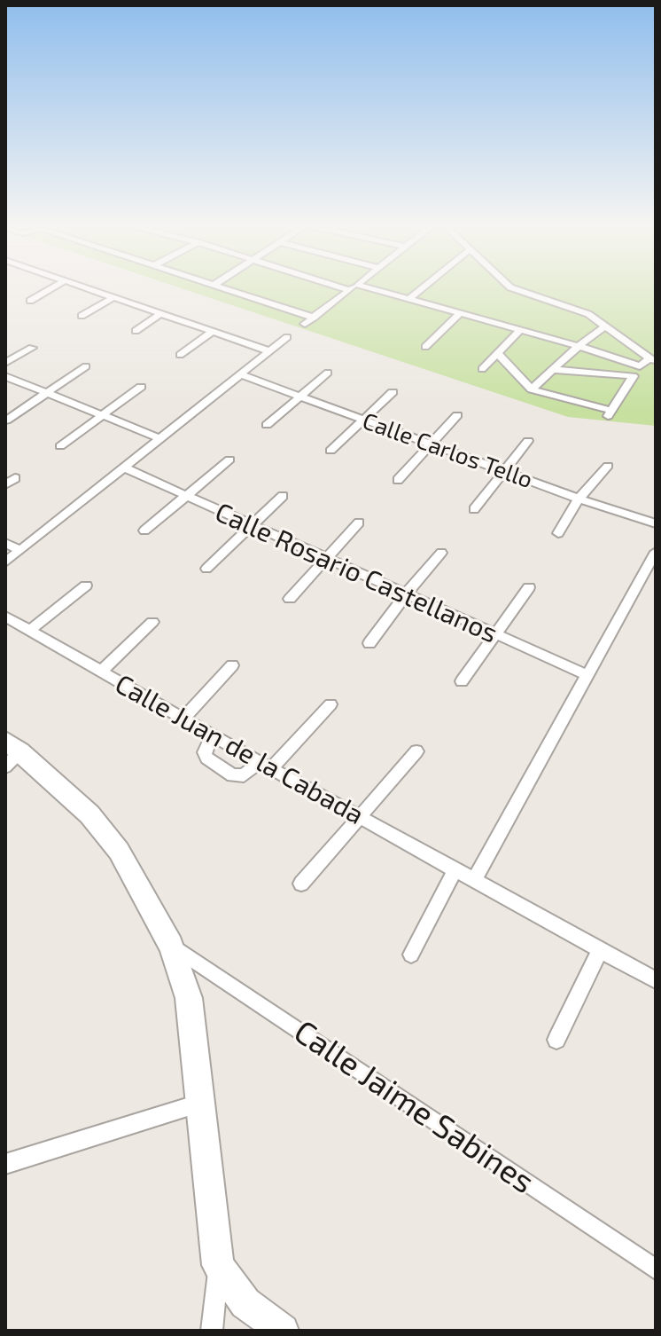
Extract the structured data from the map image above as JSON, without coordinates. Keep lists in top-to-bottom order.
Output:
{
  "streets": {
    "street": [
      "Calle Carlos Tello",
      "Calle Rosario Castellanos",
      "Calle Juan de la Cabada",
      "Calle Jaime Sabines"
    ]
  }
}
